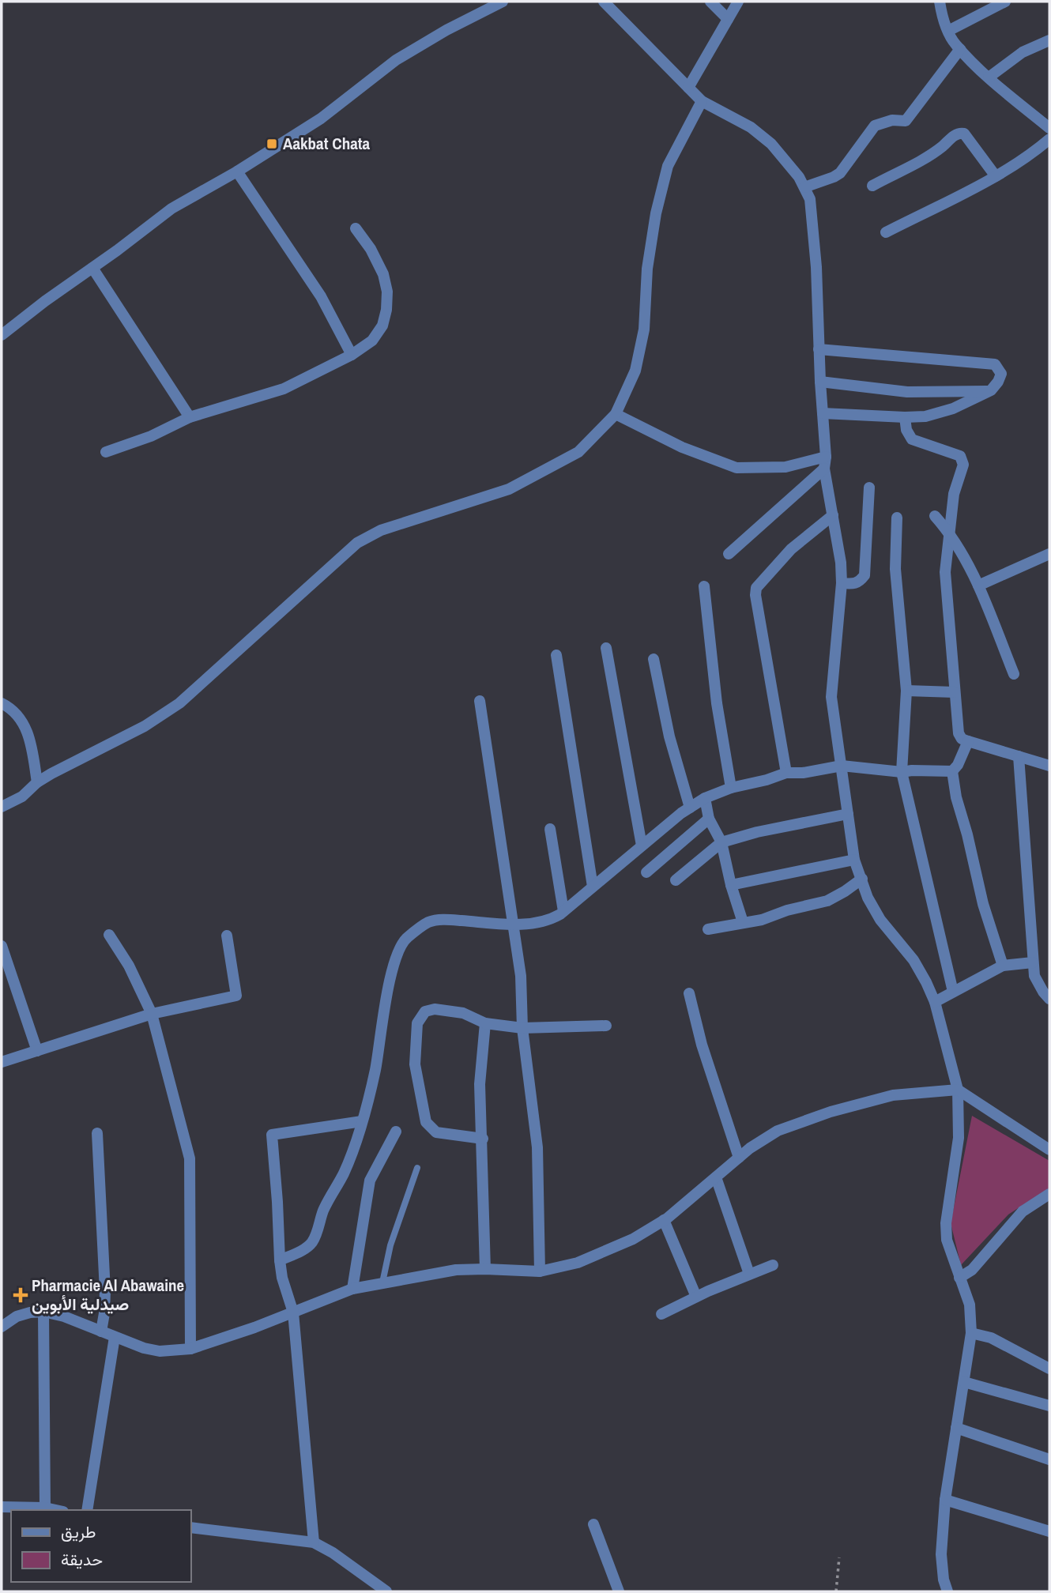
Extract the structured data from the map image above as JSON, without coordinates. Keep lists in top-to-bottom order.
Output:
{
  "places": {
    "transit": ["Aakbat Chata"],
    "health": ["Pharmacie Al Abawaine صيدلية الأبوين"]
  },
  "legend": ["طريق", "حديقة"]
}
